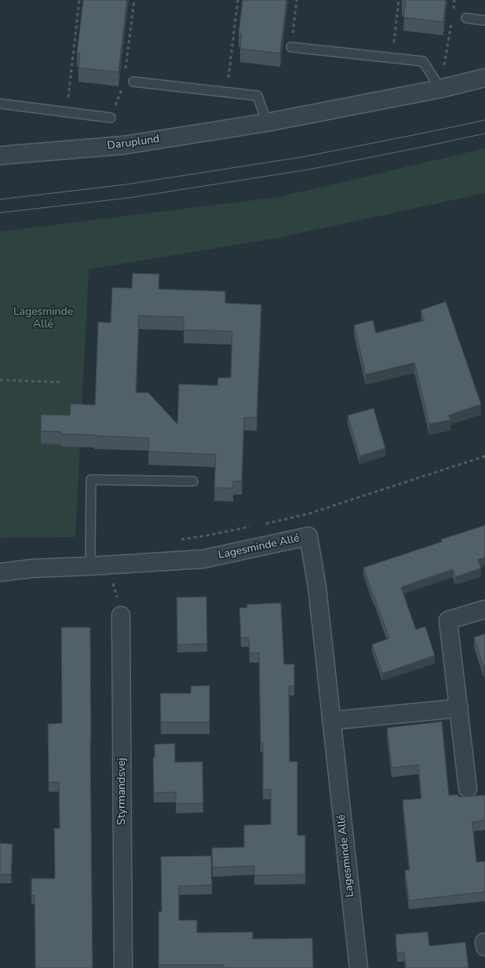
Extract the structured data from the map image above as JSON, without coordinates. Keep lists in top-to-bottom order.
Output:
{
  "streets": {
    "street": ["Daruplund", "Lagesminde Allé", "Styrmandsvej"]
  },
  "parks": ["Lagesminde Allé"]
}
